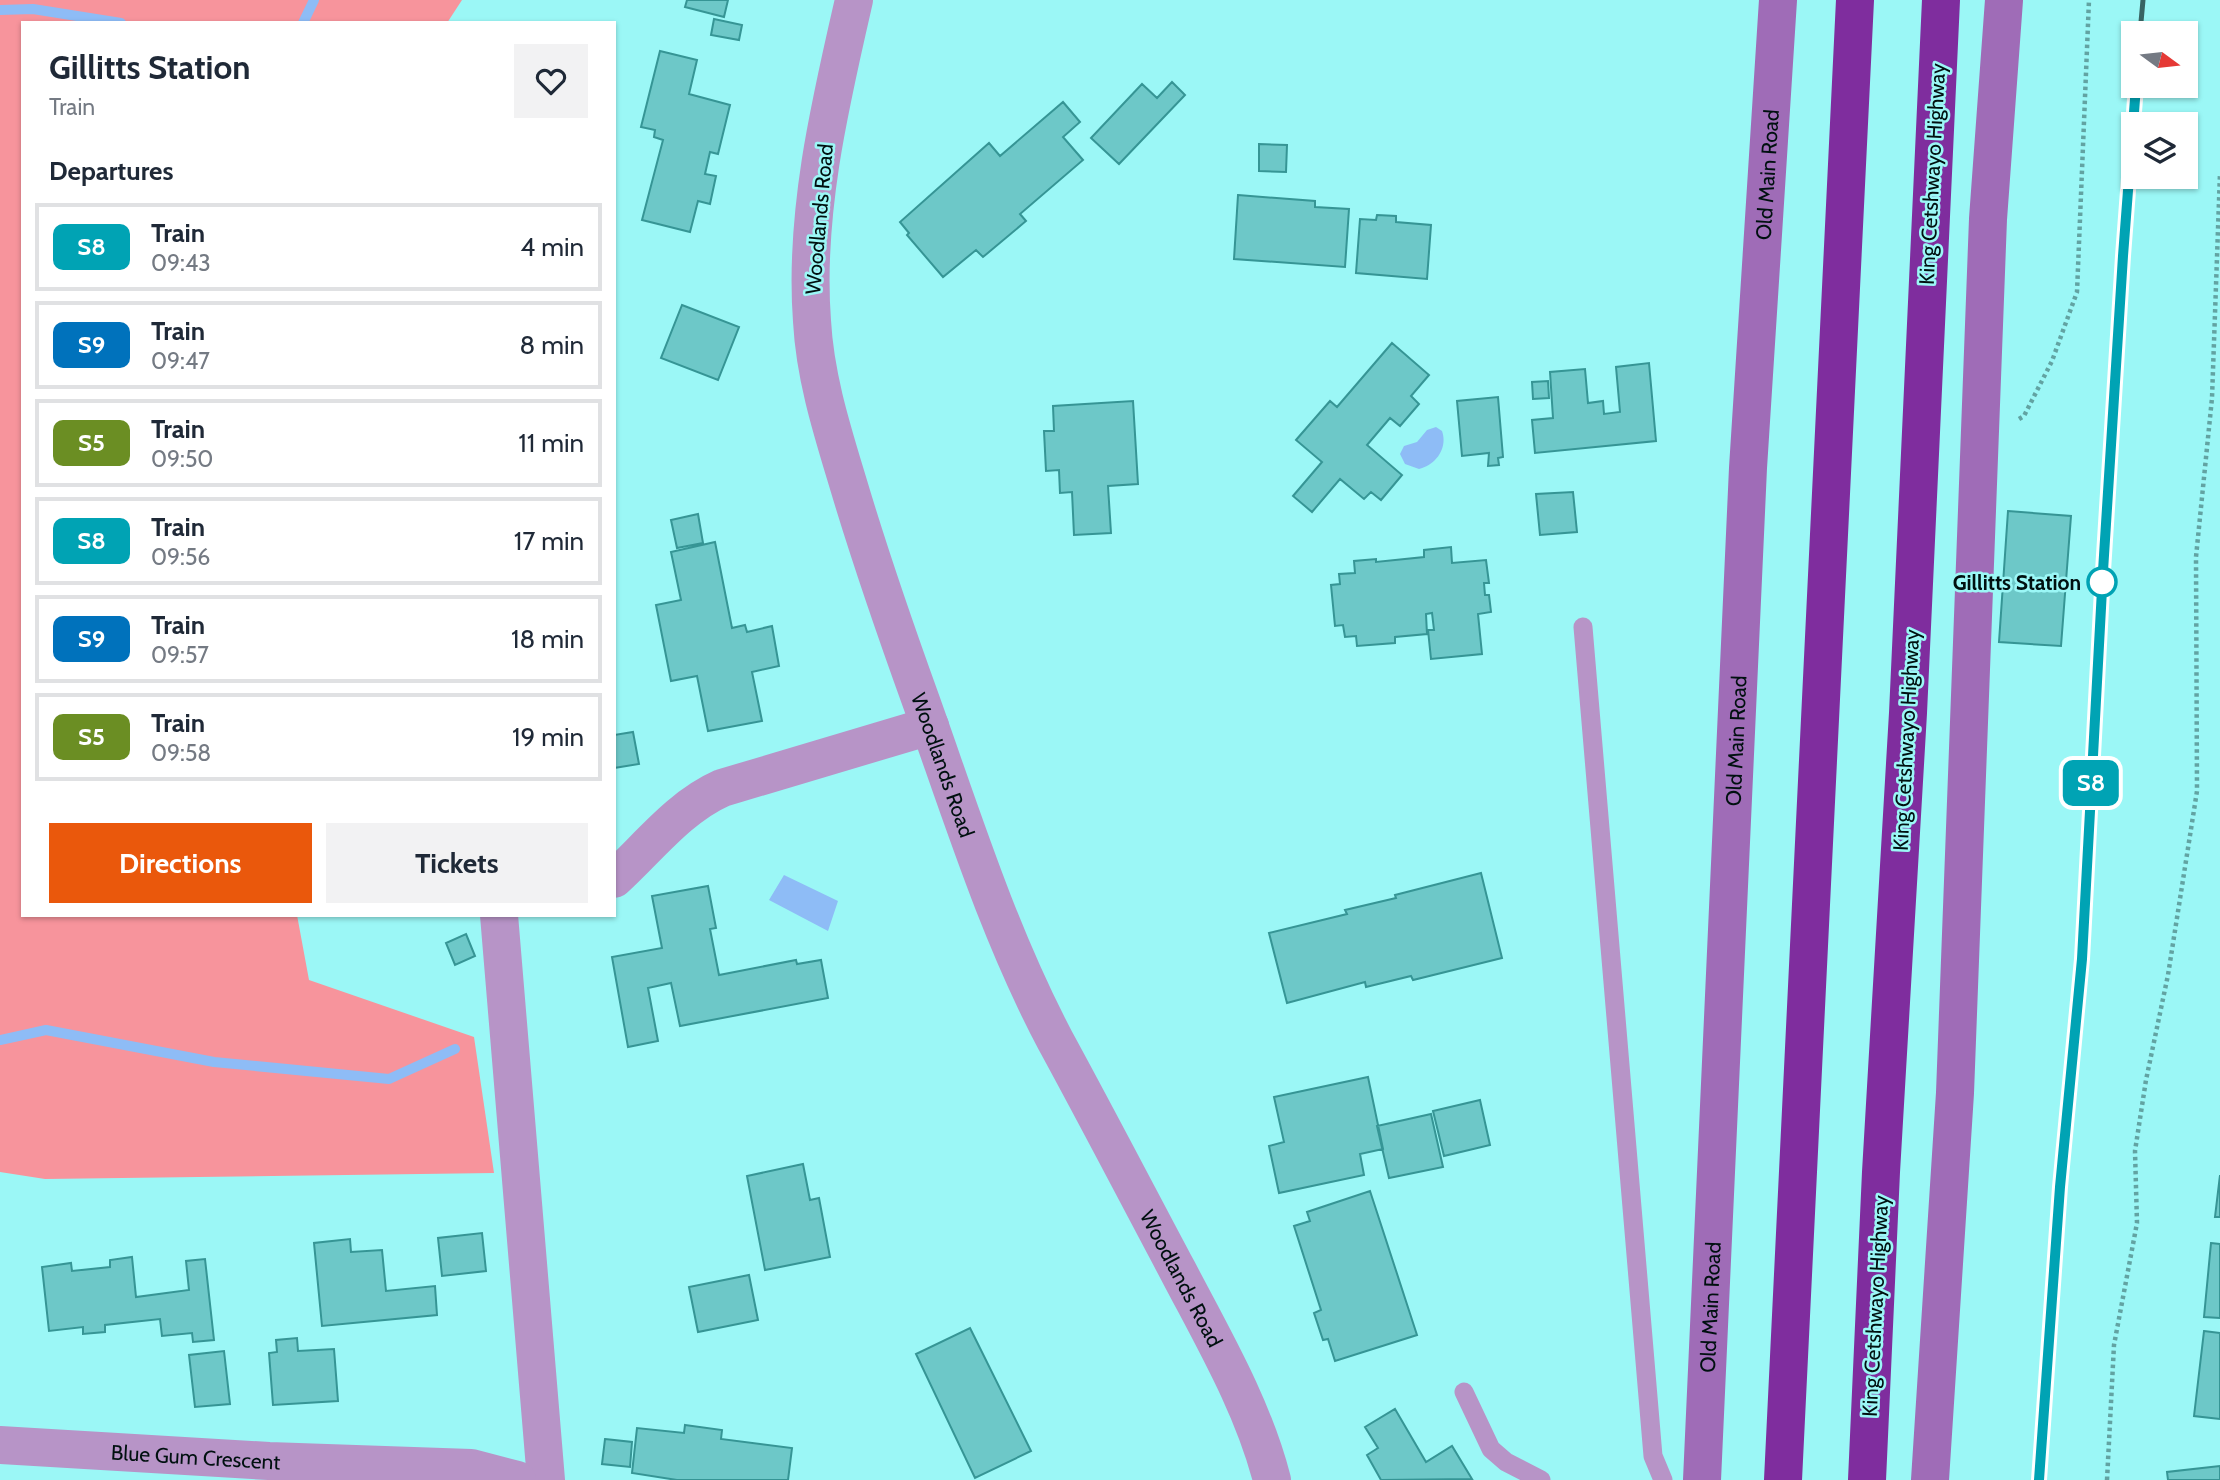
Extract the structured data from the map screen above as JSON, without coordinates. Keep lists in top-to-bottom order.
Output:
{
  "streets": {
    "highway": ["King Cetshwayo Highway"],
    "street": ["Old Main Road", "Woodlands Road", "Blue Gum Crescent"]
  },
  "places": ["Gillitts Station"],
  "north": "right",
  "page": {
    "on_map": "S8",
    "heading": [
      ["Gillitts Station", "Train"],
      "Departures"
    ],
    "list": [
      {
        "mark": "S8",
        "name": "Train",
        "note": "09:43",
        "value": "4 min"
      },
      {
        "mark": "S9",
        "name": "Train",
        "note": "09:47",
        "value": "8 min"
      },
      {
        "mark": "S5",
        "name": "Train",
        "note": "09:50",
        "value": "11 min"
      },
      {
        "mark": "S8",
        "name": "Train",
        "note": "09:56",
        "value": "17 min"
      },
      {
        "mark": "S9",
        "name": "Train",
        "note": "09:57",
        "value": "18 min"
      },
      {
        "mark": "S5",
        "name": "Train",
        "note": "09:58",
        "value": "19 min"
      }
    ],
    "buttons": ["Directions", "Tickets"]
  }
}
